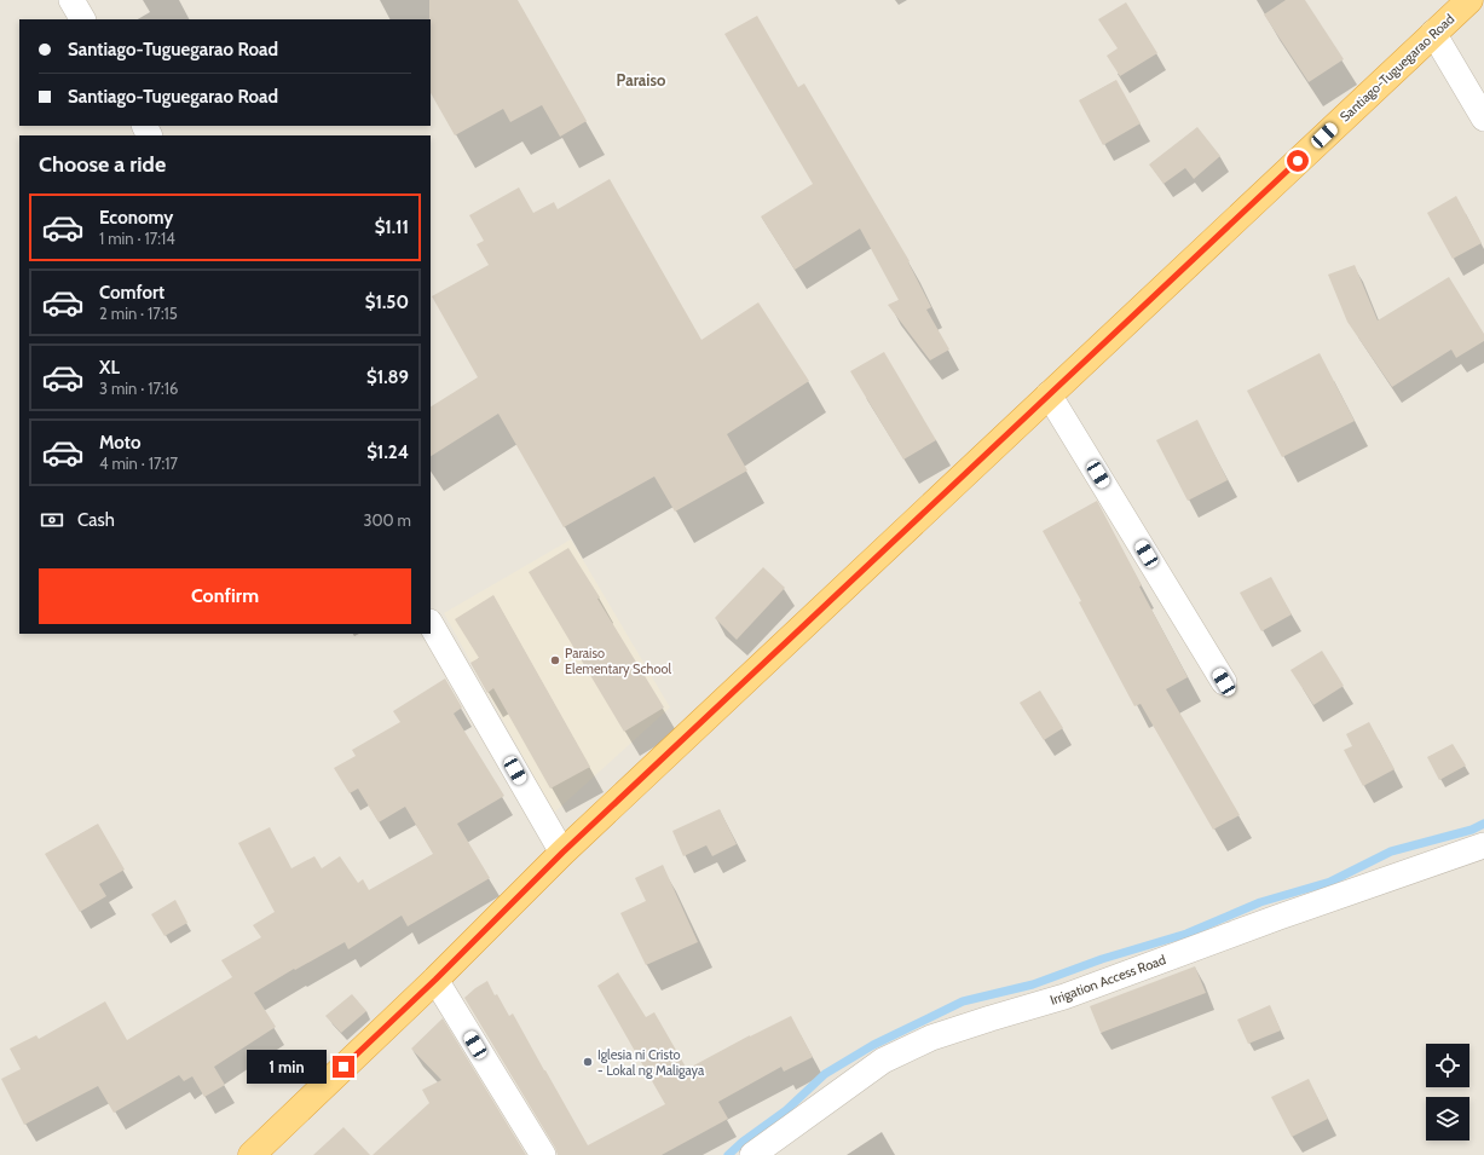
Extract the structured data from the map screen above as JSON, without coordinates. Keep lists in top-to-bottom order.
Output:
{
  "streets": {
    "highway": ["Santiago-Tuguegarao Road"],
    "street": ["Irrigation Access Road"]
  },
  "districts": ["Paraiso"],
  "places": ["Paraiso Elementary School", "Iglesia ni Cristo - Lokal ng Maligaya"],
  "page": {
    "banner": ["Santiago-Tuguegarao Road", "Santiago-Tuguegarao Road"],
    "heading": "Choose a ride",
    "list": [
      {
        "name": "Economy",
        "note": "1 min · 17:14",
        "value": "$1.11"
      },
      {
        "name": "Comfort",
        "note": "2 min · 17:15",
        "value": "$1.50"
      },
      {
        "name": "XL",
        "note": "3 min · 17:16",
        "value": "$1.89"
      },
      {
        "name": "Moto",
        "note": "4 min · 17:17",
        "value": "$1.24"
      }
    ],
    "pay": ["Cash", "300 m"],
    "buttons": "Confirm",
    "bubble": "1 min"
  }
}
